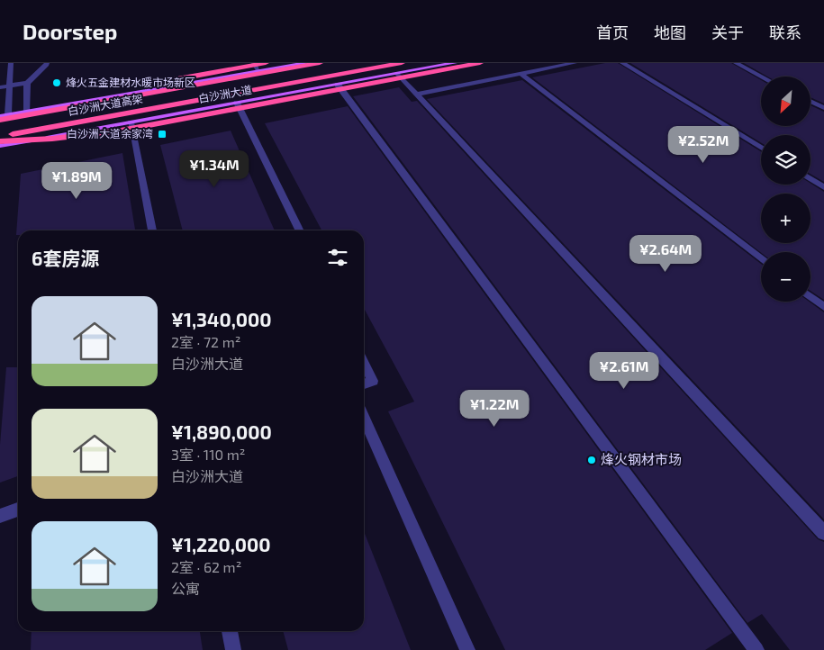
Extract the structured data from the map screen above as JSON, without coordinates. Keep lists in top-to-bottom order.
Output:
{
  "streets": {
    "highway": ["白沙洲大道高架"],
    "main road": ["白沙洲大道"]
  },
  "crossings": [
    ["白沙洲大道", "白沙洲大道高架"]
  ],
  "places": {
    "other": ["烽火五金建材水暖市场新区", "烽火钢材市场"],
    "transit": ["白沙洲大道余家湾"]
  },
  "north": "bottom left",
  "page": {
    "header": "Doorstep",
    "nav": [
      "首页",
      "地图",
      "关于",
      "联系"
    ],
    "map_buttons": ["+", "−"],
    "price": [
      "¥2.52M",
      "¥1.34M",
      "¥1.89M",
      "¥2.64M",
      "¥2.61M",
      "¥1.22M"
    ],
    "heading": "6套房源",
    "list": [
      {
        "name": "¥1,340,000",
        "note": "2室 · 72 m² · 白沙洲大道"
      },
      {
        "name": "¥1,890,000",
        "note": "3室 · 110 m² · 白沙洲大道"
      },
      {
        "name": "¥1,220,000",
        "note": "2室 · 62 m² · 公寓"
      }
    ]
  }
}
